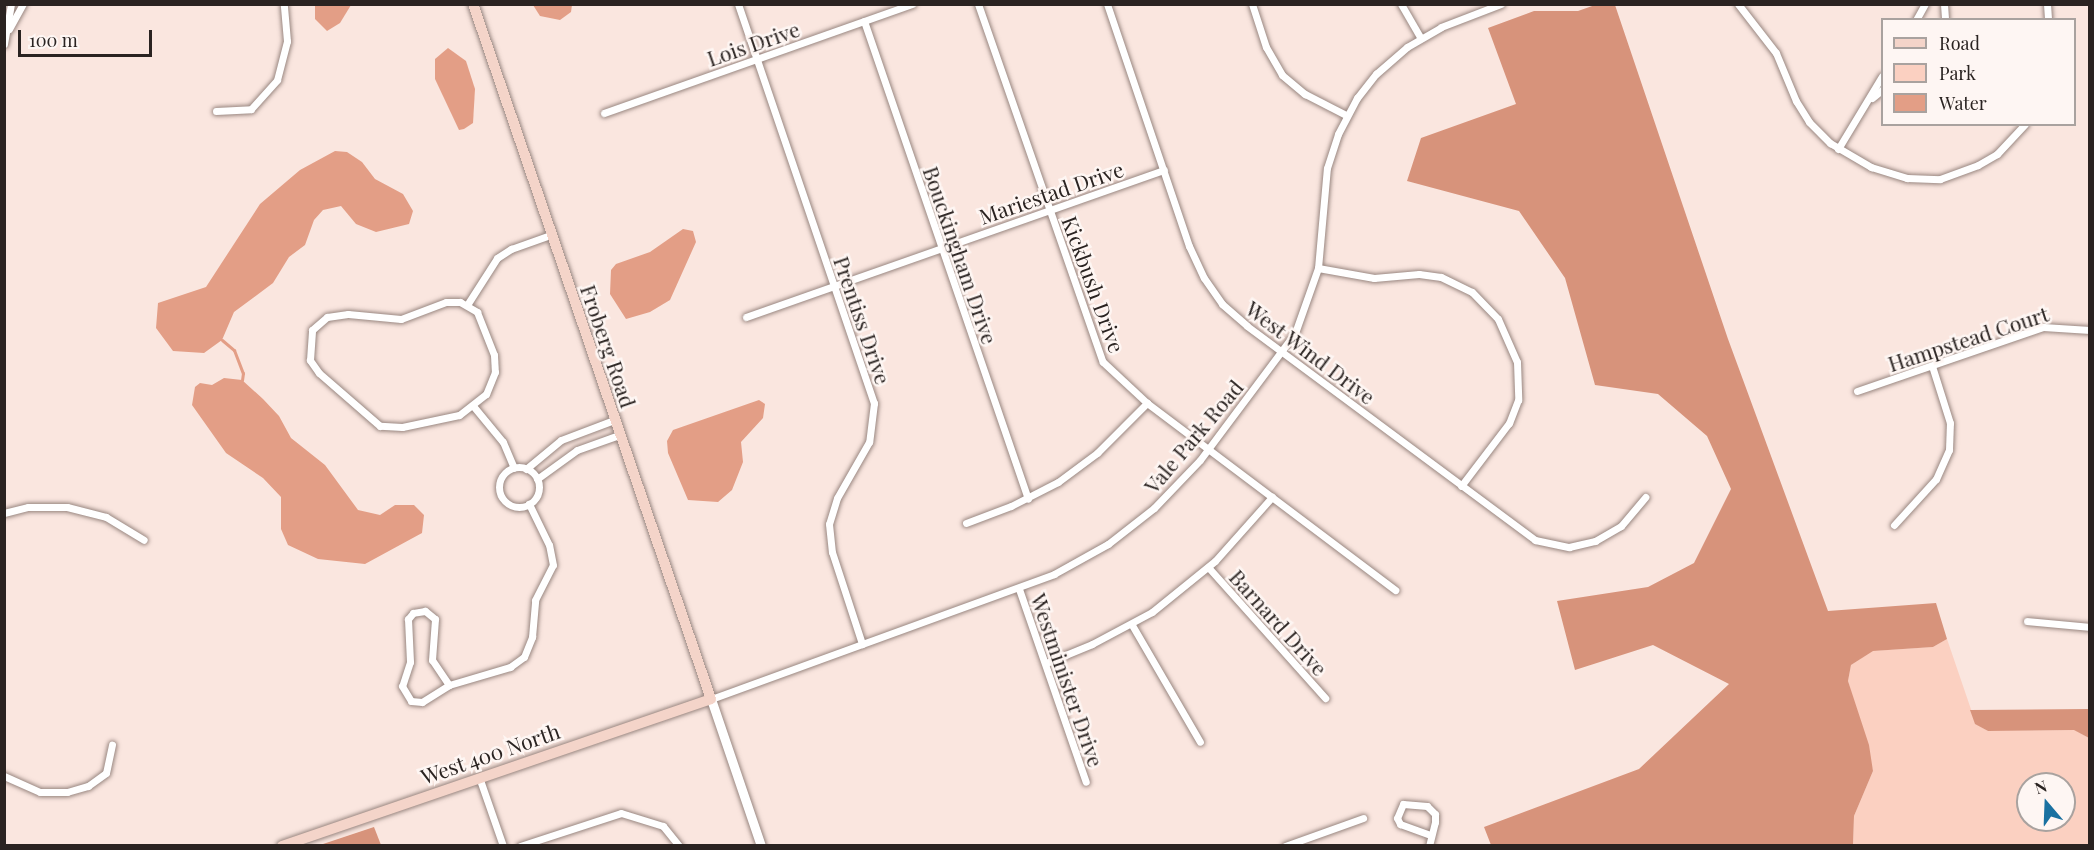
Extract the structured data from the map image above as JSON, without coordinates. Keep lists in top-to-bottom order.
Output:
{
  "streets": {
    "main road": ["Froberg Road", "West 400 North"],
    "street": [
      "Lois Drive",
      "Mariestad Drive",
      "Bouckingham Drive",
      "Kickbush Drive",
      "Prentiss Drive",
      "Hampstead Court",
      "West Wind Drive",
      "Vale Park Road",
      "Barnard Drive",
      "Westminister Drive"
    ]
  },
  "crossings": [
    ["Lois Drive", "Bouckingham Drive"],
    ["Lois Drive", "Prentiss Drive"],
    ["Mariestad Drive", "Bouckingham Drive"],
    ["Mariestad Drive", "Kickbush Drive"],
    ["Mariestad Drive", "Prentiss Drive"],
    ["Mariestad Drive", "West Wind Drive"],
    ["Kickbush Drive", "Vale Park Road"],
    ["Prentiss Drive", "Vale Park Road"],
    ["Froberg Road", "Vale Park Road"],
    ["Froberg Road", "West 400 North"],
    ["West Wind Drive", "Vale Park Road"],
    ["Vale Park Road", "Westminister Drive"],
    ["Vale Park Road", "West 400 North"]
  ],
  "legend": ["Road", "Park", "Water"],
  "scale_bar": "100 m",
  "north": "top"
}
